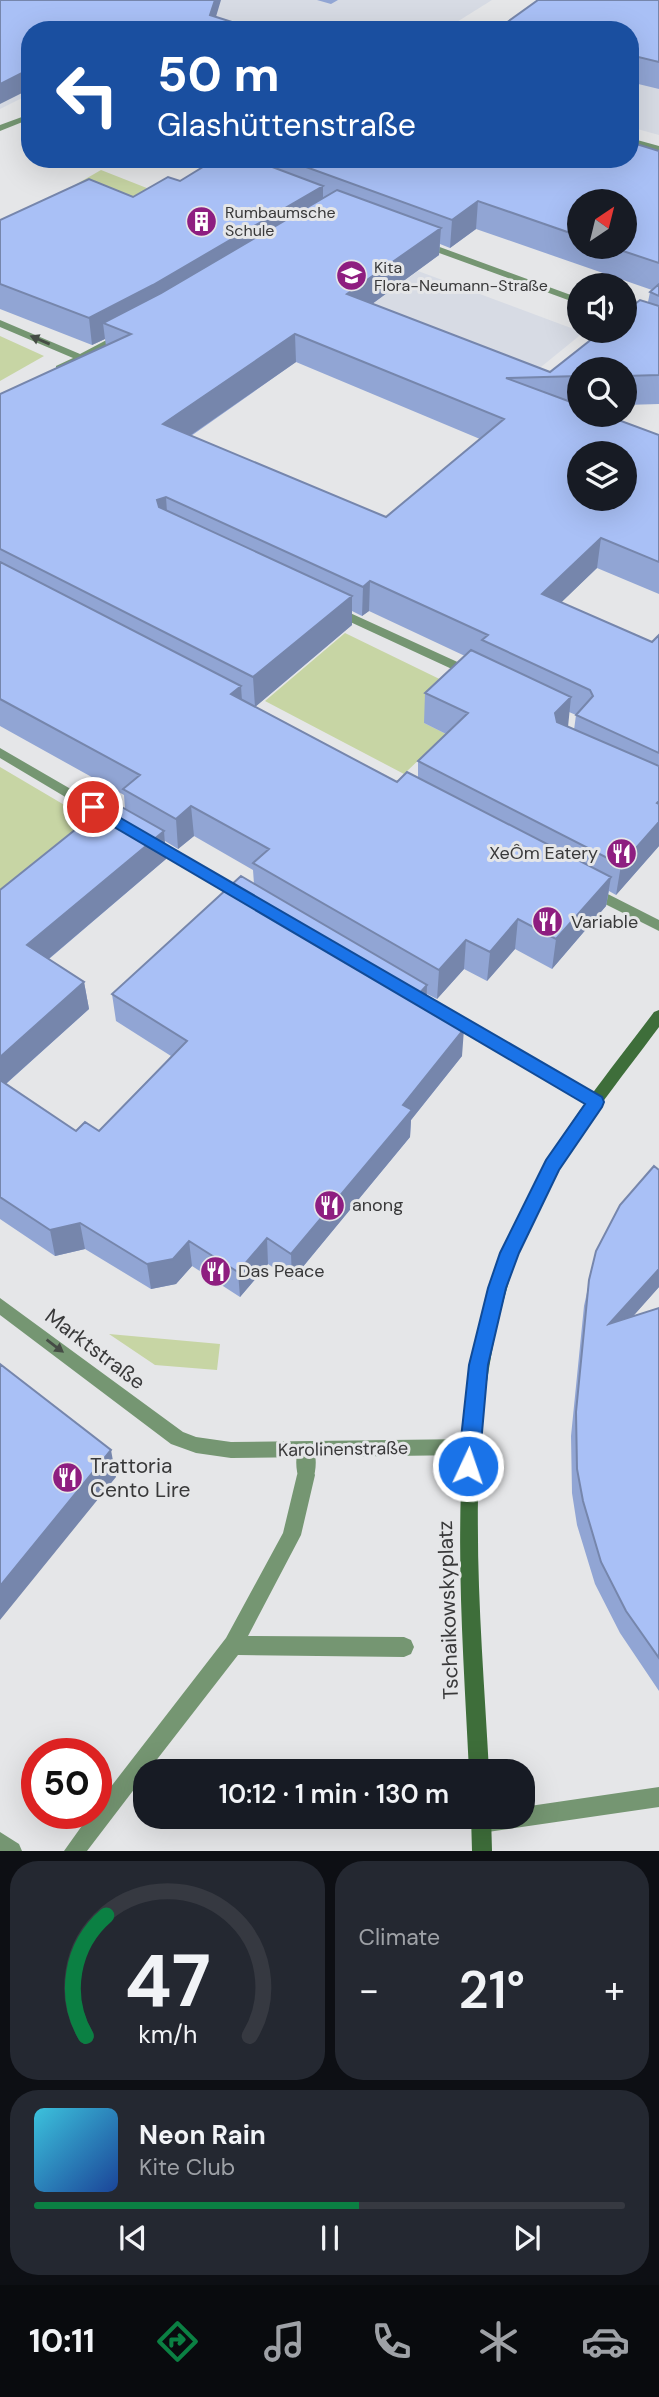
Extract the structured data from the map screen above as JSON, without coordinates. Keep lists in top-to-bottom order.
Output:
{
  "streets": {
    "main road": ["Tschaikowskyplatz"],
    "street": ["Marktstraße", "Karolinenstraße"]
  },
  "crossings": [
    ["Marktstraße", "Karolinenstraße"],
    ["Karolinenstraße", "Tschaikowskyplatz"]
  ],
  "one_way": ["Marktstraße"],
  "places": {
    "building": ["Rumbaumsche Schule"],
    "school or university": ["Kita Flora-Neumann-Straße"],
    "restaurant": [
      "XeÔm Eatery",
      "Variable",
      "anong",
      "Das Peace",
      "Trattoria Cento Lire"
    ]
  },
  "north": "top right",
  "page": {
    "turn": ["50 m", "Glashüttenstraße"],
    "limit": "50",
    "trip": "10:12 · 1 min · 130 m",
    "tile": "Climate",
    "heat": ["−", "21°", "+"],
    "song": ["Neon Rain", "Kite Club"],
    "tabs": "10:11",
    "gauge": ["47", "km/h"]
  }
}
